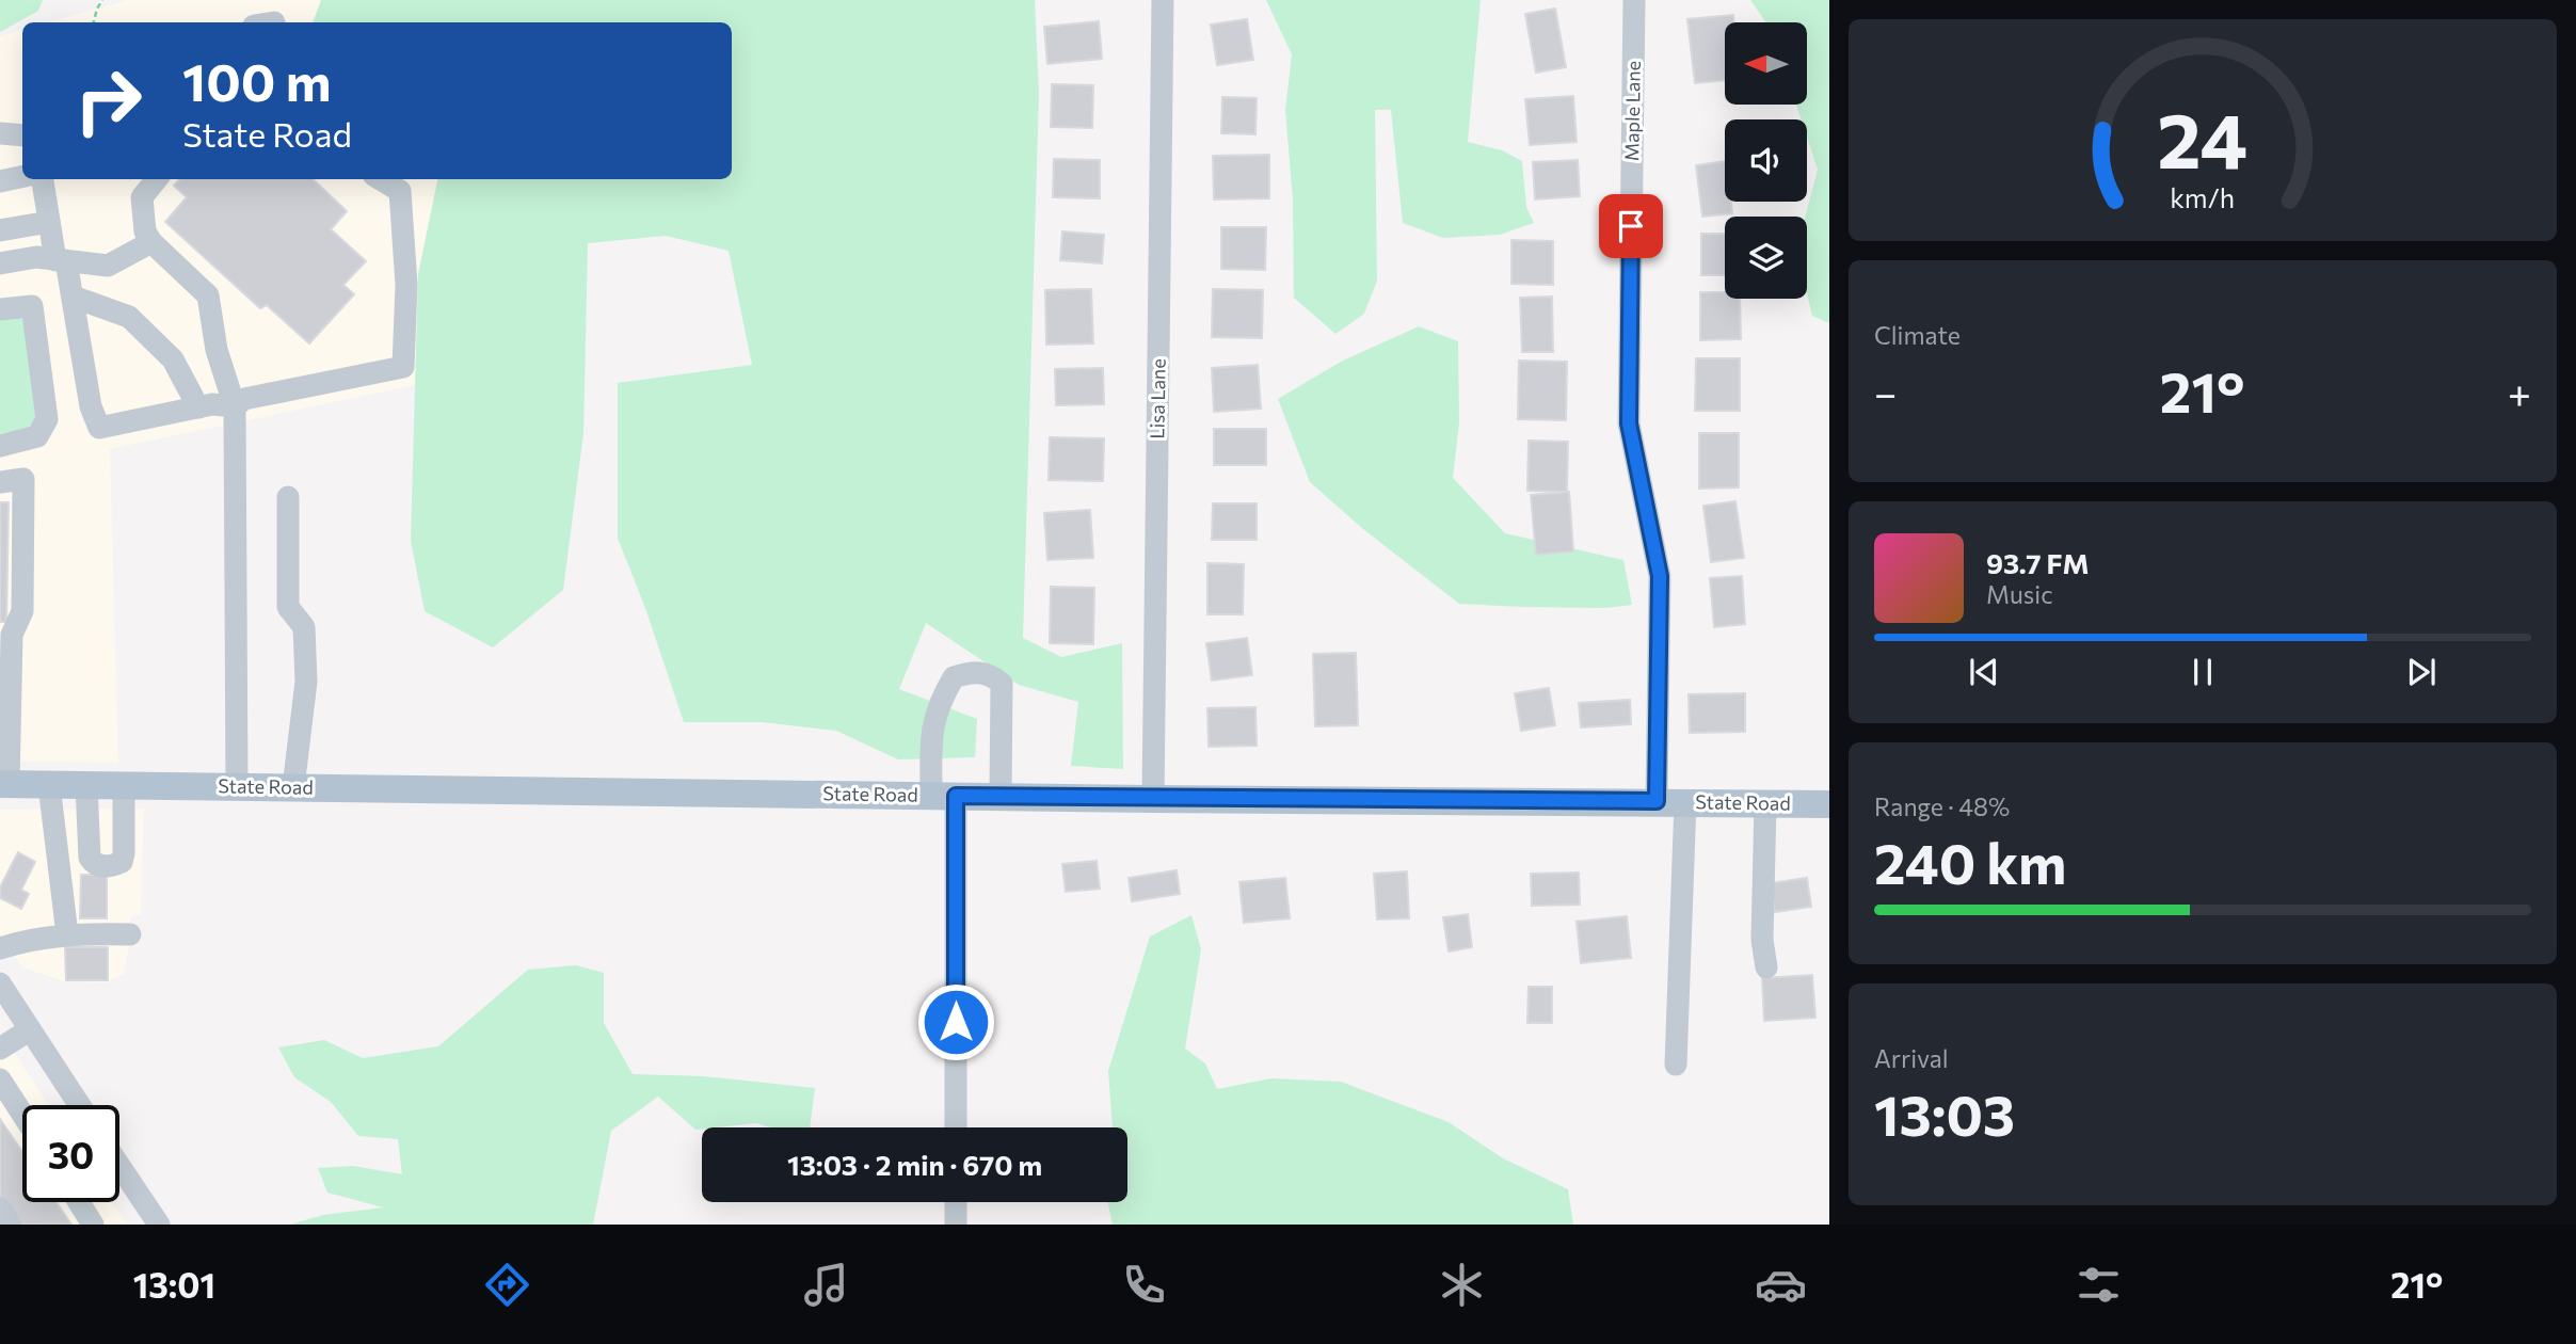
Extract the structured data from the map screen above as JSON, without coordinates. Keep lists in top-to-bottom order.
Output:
{
  "streets": {
    "main road": ["State Road"],
    "street": ["Maple Lane", "Lisa Lane"]
  },
  "crossings": [
    ["Maple Lane", "State Road"],
    ["Lisa Lane", "State Road"]
  ],
  "north": "left",
  "page": {
    "turn": ["100 m", "State Road"],
    "tile": [
      "Climate",
      ["Range · 48%", "240 km"],
      ["Arrival", "13:03"]
    ],
    "heat": ["−", "21°", "+"],
    "song": ["93.7 FM", "Music"],
    "limit": "30",
    "trip": "13:03 · 2 min · 670 m",
    "tabs": ["13:01", "21°"],
    "gauge": ["24", "km/h"]
  }
}
